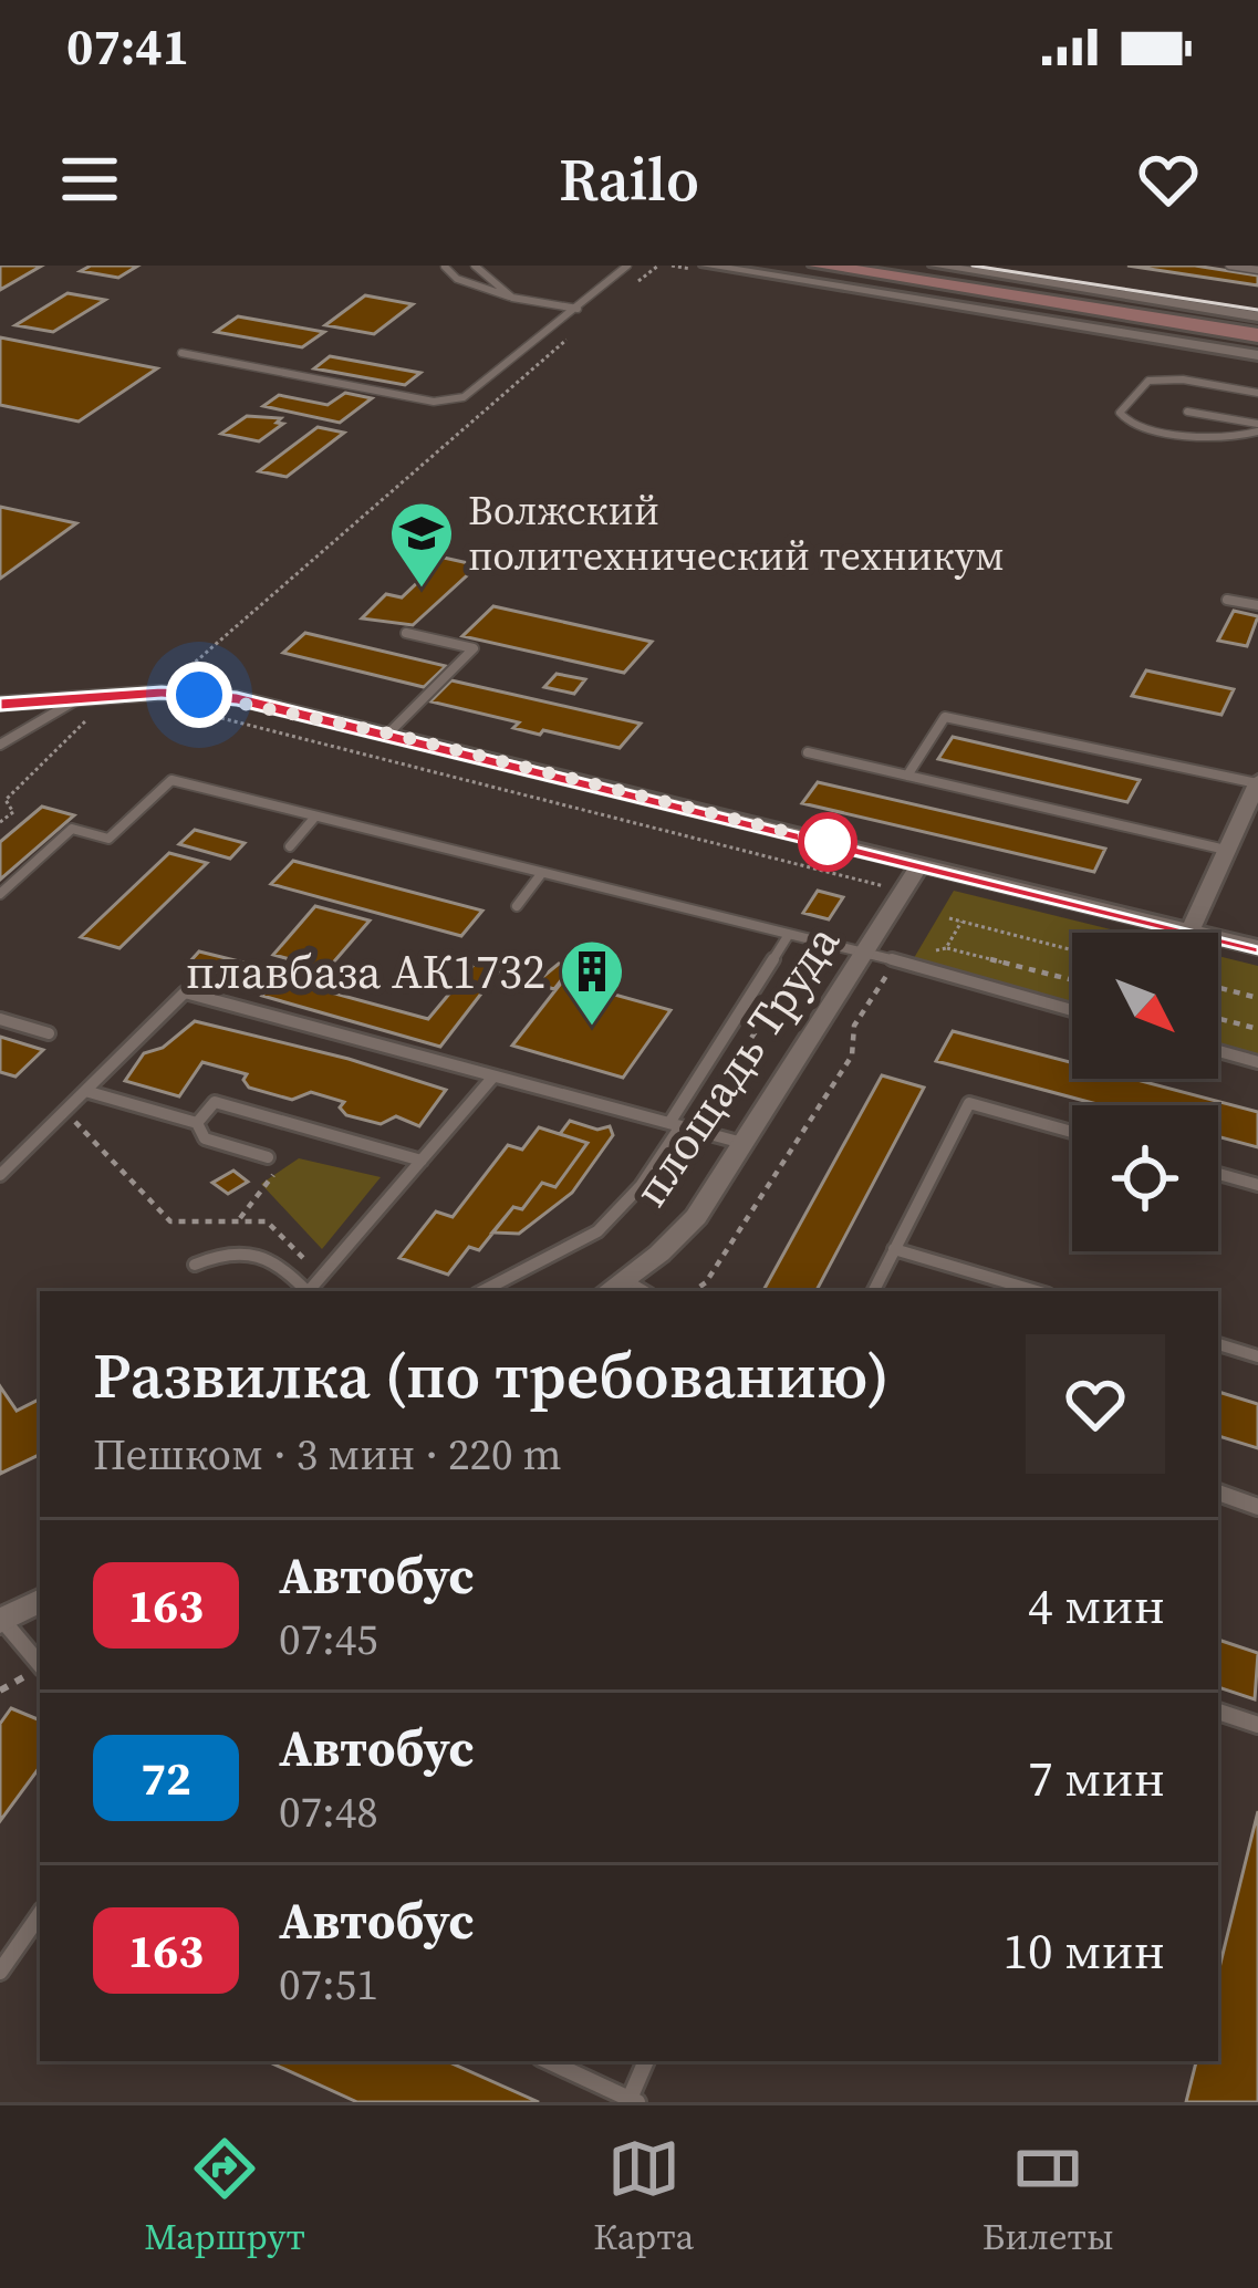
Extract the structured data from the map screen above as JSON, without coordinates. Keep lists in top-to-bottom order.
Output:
{
  "streets": {
    "street": ["площадь Труда"]
  },
  "places": {
    "school or university": ["Волжский политехнический техникум"],
    "building": ["плавбаза АК1732"]
  },
  "lines": ["bus line 163"],
  "north": "bottom right",
  "page": {
    "status": "07:41",
    "header": "Railo",
    "heading": ["Развилка (по требованию)", "Пешком · 3 мин · 220 m"],
    "list": [
      {
        "mark": "163",
        "name": "Автобус",
        "note": "07:45",
        "value": "4 мин"
      },
      {
        "mark": "72",
        "name": "Автобус",
        "note": "07:48",
        "value": "7 мин"
      },
      {
        "mark": "163",
        "name": "Автобус",
        "note": "07:51",
        "value": "10 мин"
      }
    ],
    "tabs": ["Маршрут", "Карта", "Билеты"]
  }
}
